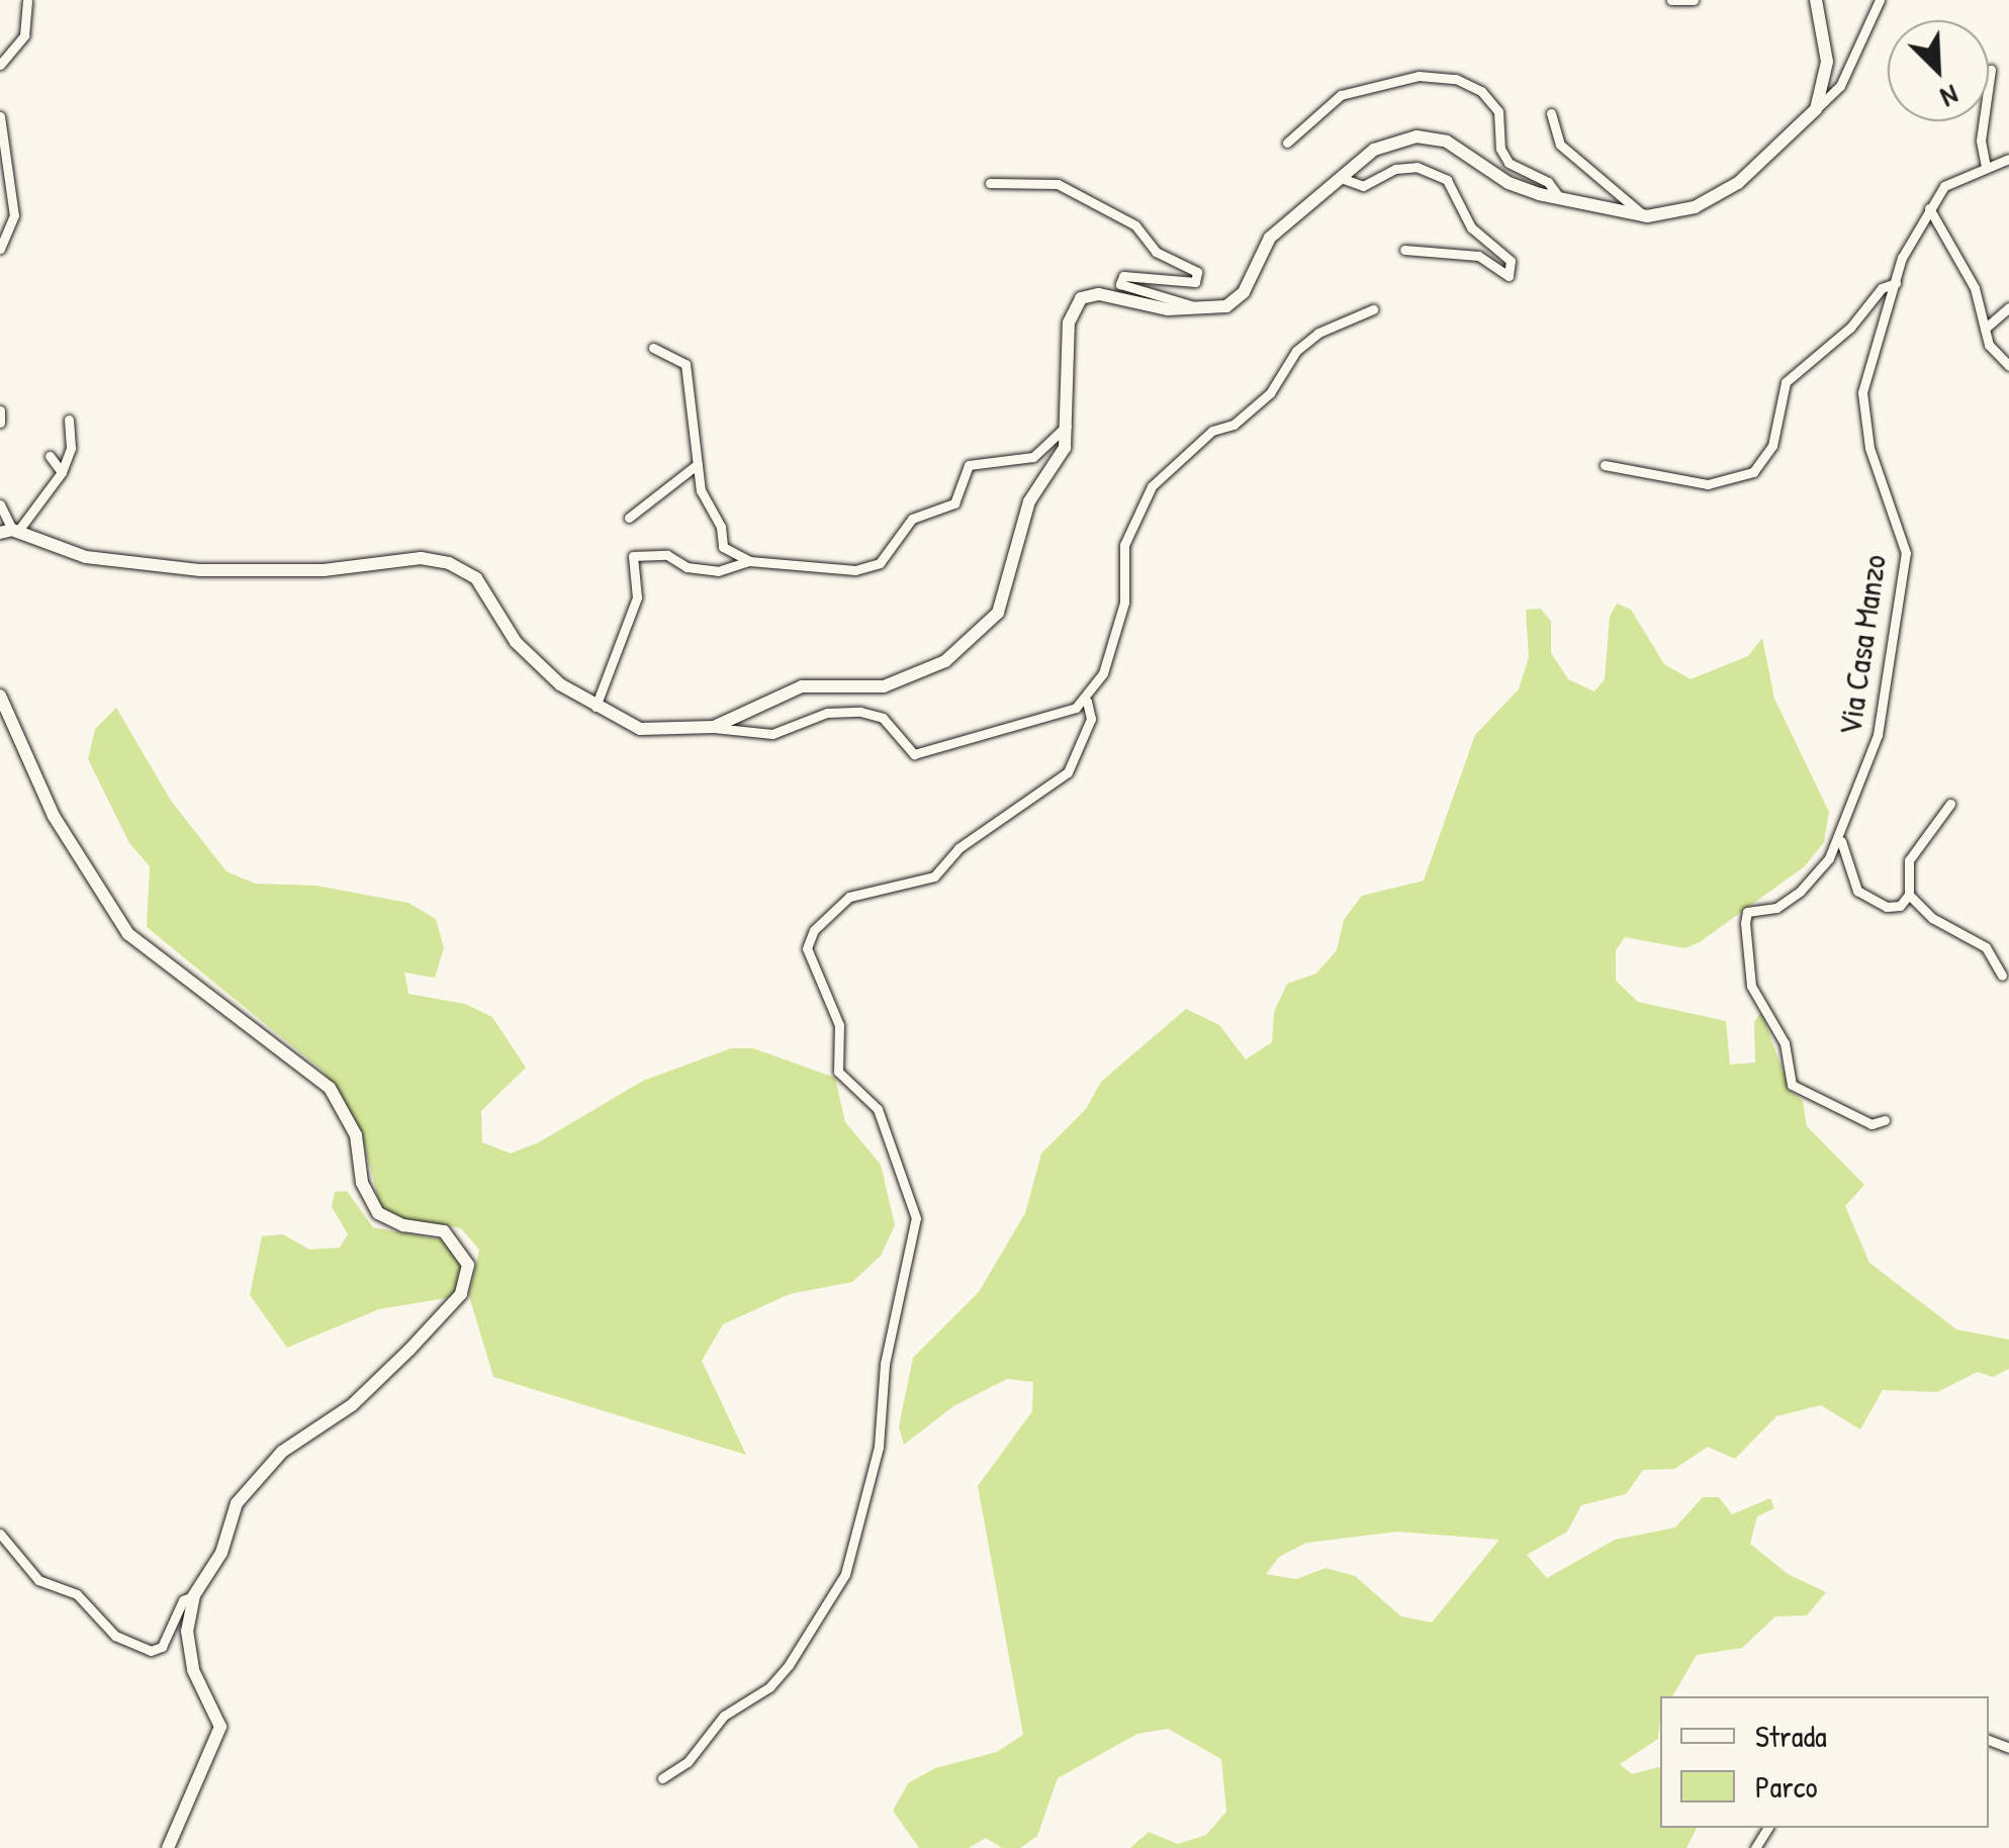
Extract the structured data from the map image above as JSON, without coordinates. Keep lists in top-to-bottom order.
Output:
{
  "streets": {
    "street": ["Via Casa Manzo"]
  },
  "legend": ["Strada", "Parco"],
  "north": "bottom right"
}
